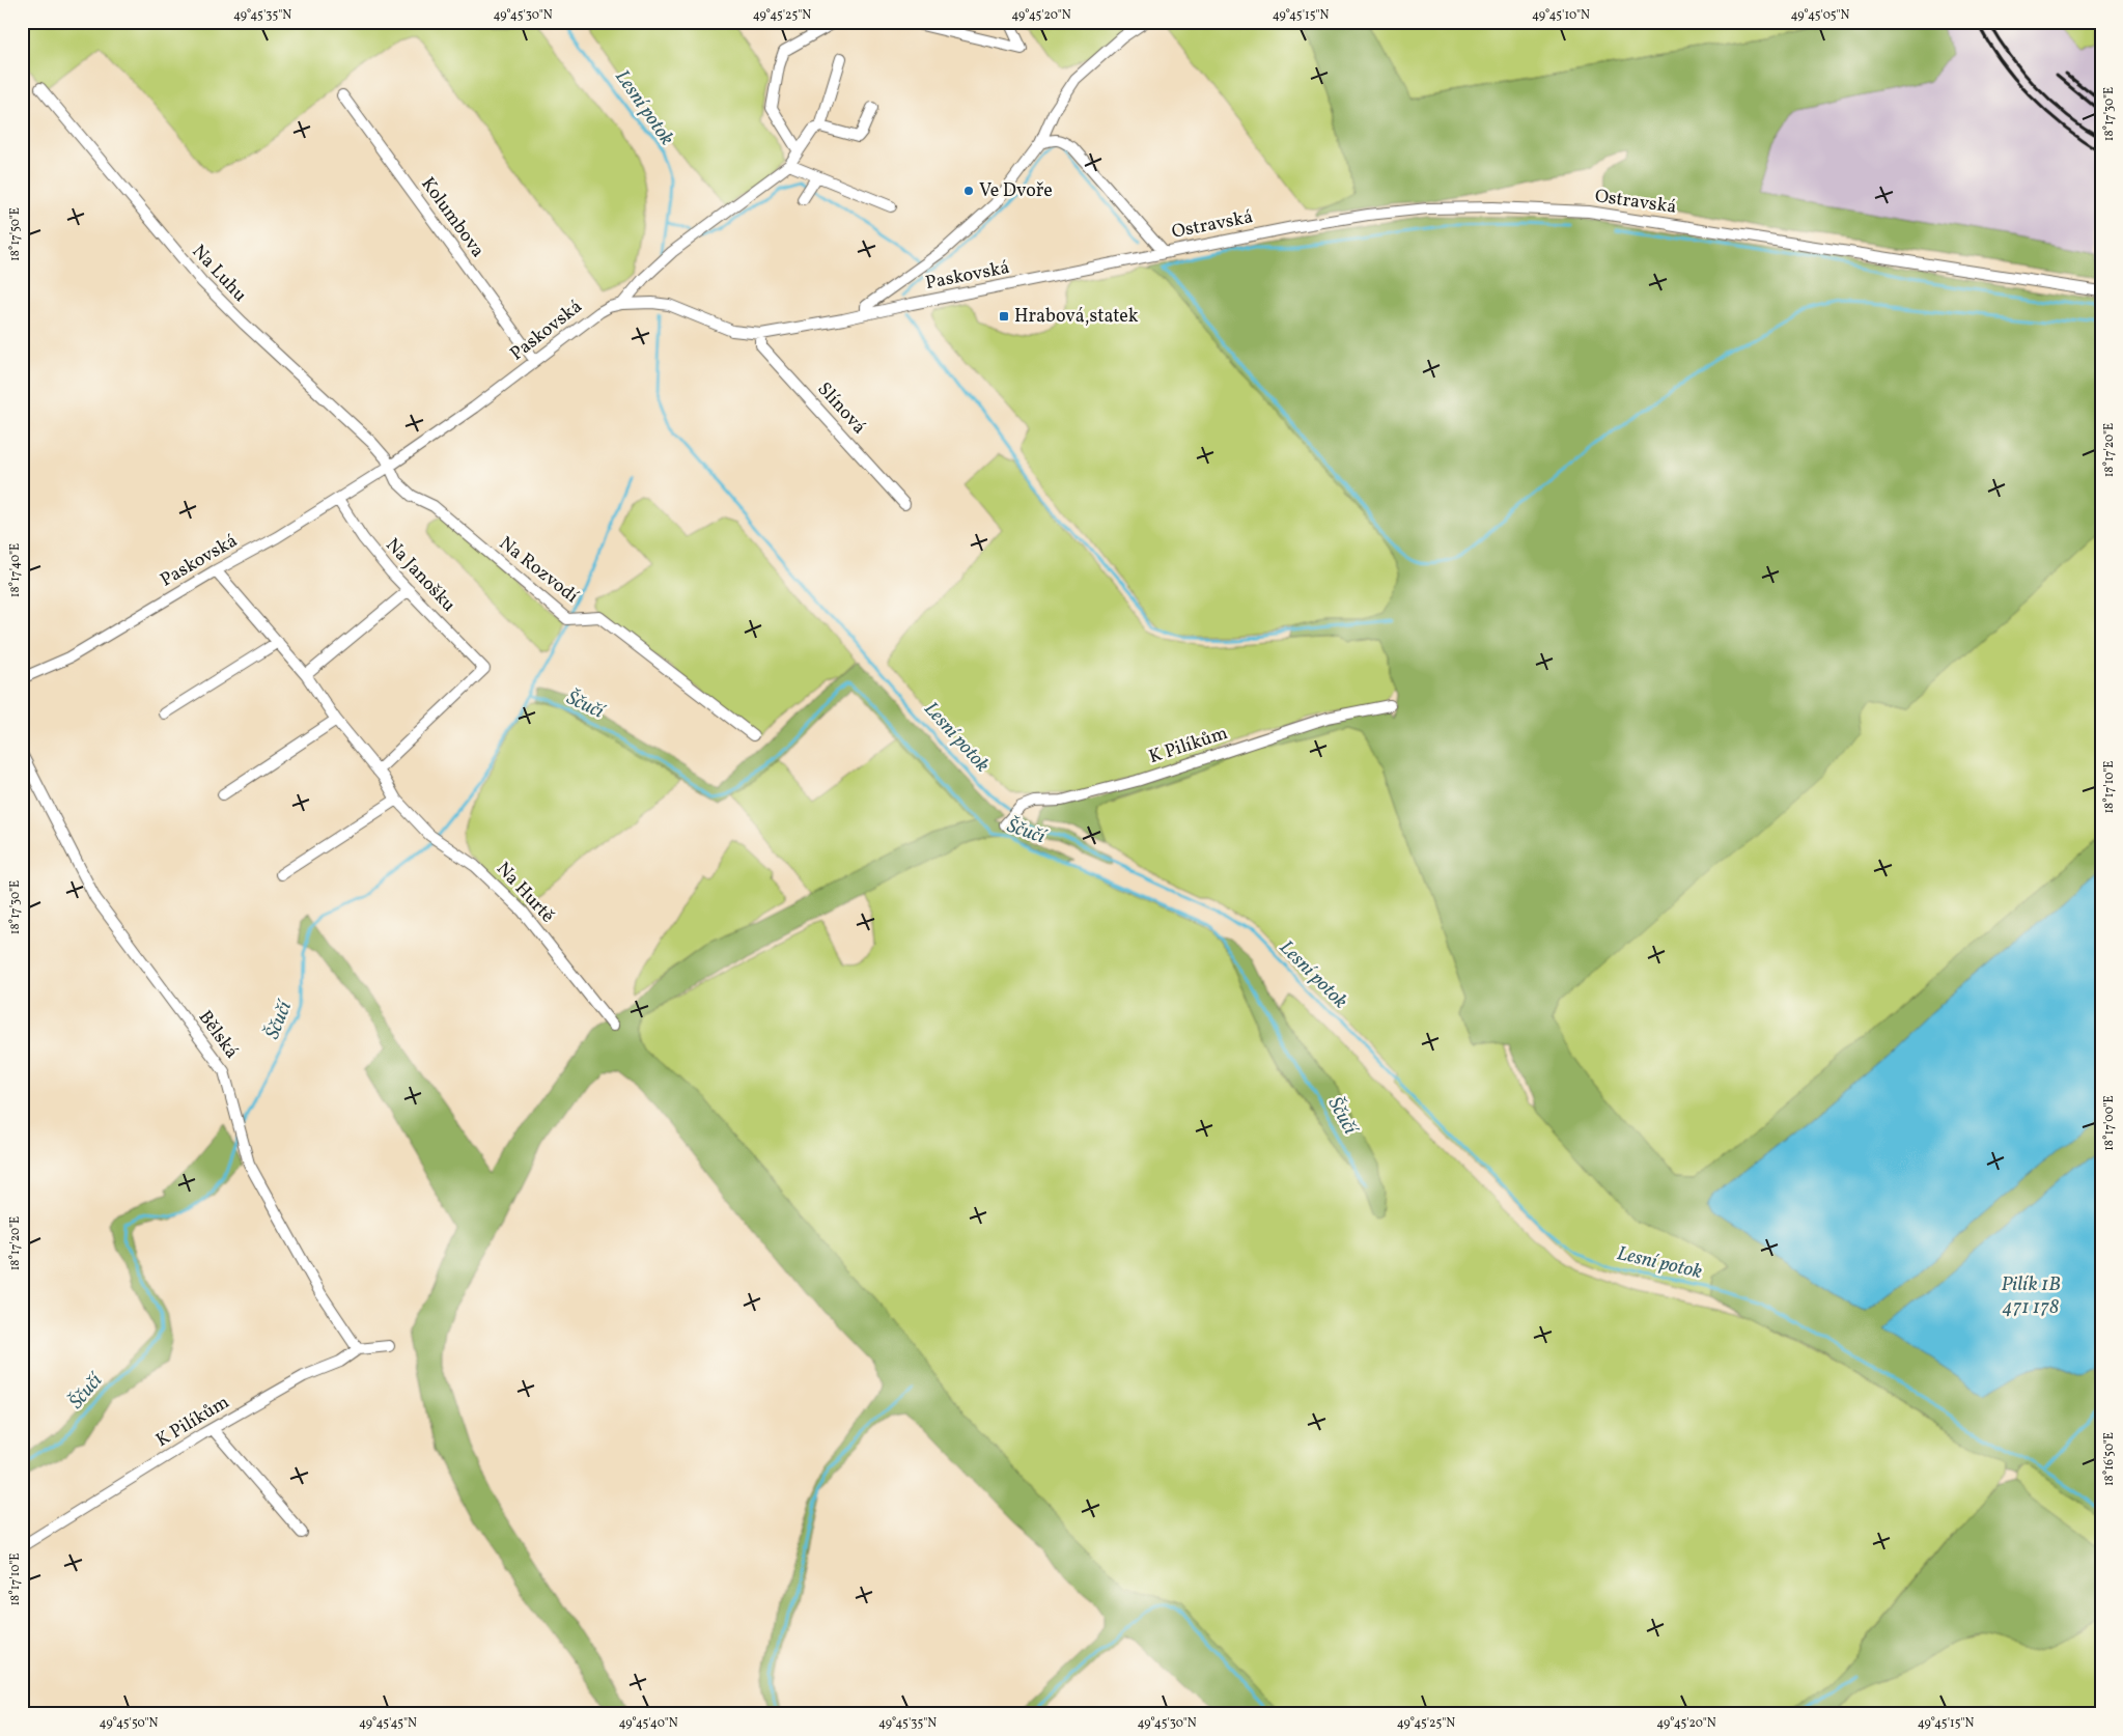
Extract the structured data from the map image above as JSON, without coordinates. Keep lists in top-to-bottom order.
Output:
{
  "streets": {
    "street": [
      "Ostravská",
      "Kolumbova",
      "Na Luhu",
      "Paskovská",
      "Slínová",
      "Na Rozvodí",
      "Na Janošku",
      "K Pilíkům",
      "Na Hurtě",
      "Bělská"
    ]
  },
  "crossings": [
    ["Ostravská", "Paskovská"],
    ["Kolumbova", "Paskovská"],
    ["Na Luhu", "Paskovská"],
    ["Na Luhu", "Na Rozvodí"],
    ["Paskovská", "Slínová"],
    ["Paskovská", "Na Rozvodí"],
    ["Paskovská", "Na Janošku"],
    ["Paskovská", "Na Hurtě"],
    ["Na Janošku", "Na Hurtě"],
    ["K Pilíkům", "Bělská"]
  ],
  "water": ["Lesní potok", "Ščučí", "Pilík 1B 471 178"],
  "places": {
    "other": ["Ve Dvoře"],
    "transit": ["Hrabová,statek"]
  },
  "coordinates": [
    "49°45'35\"N",
    "49°45'30\"N",
    "49°45'25\"N",
    "49°45'20\"N",
    "49°45'15\"N",
    "49°45'10\"N",
    "49°45'05\"N",
    "18°17'30\"E",
    "18°17'50\"E",
    "18°17'20\"E",
    "18°17'40\"E",
    "18°17'10\"E",
    "18°17'00\"E",
    "18°16'50\"E",
    "49°45'50\"N",
    "49°45'45\"N",
    "49°45'40\"N"
  ]
}
